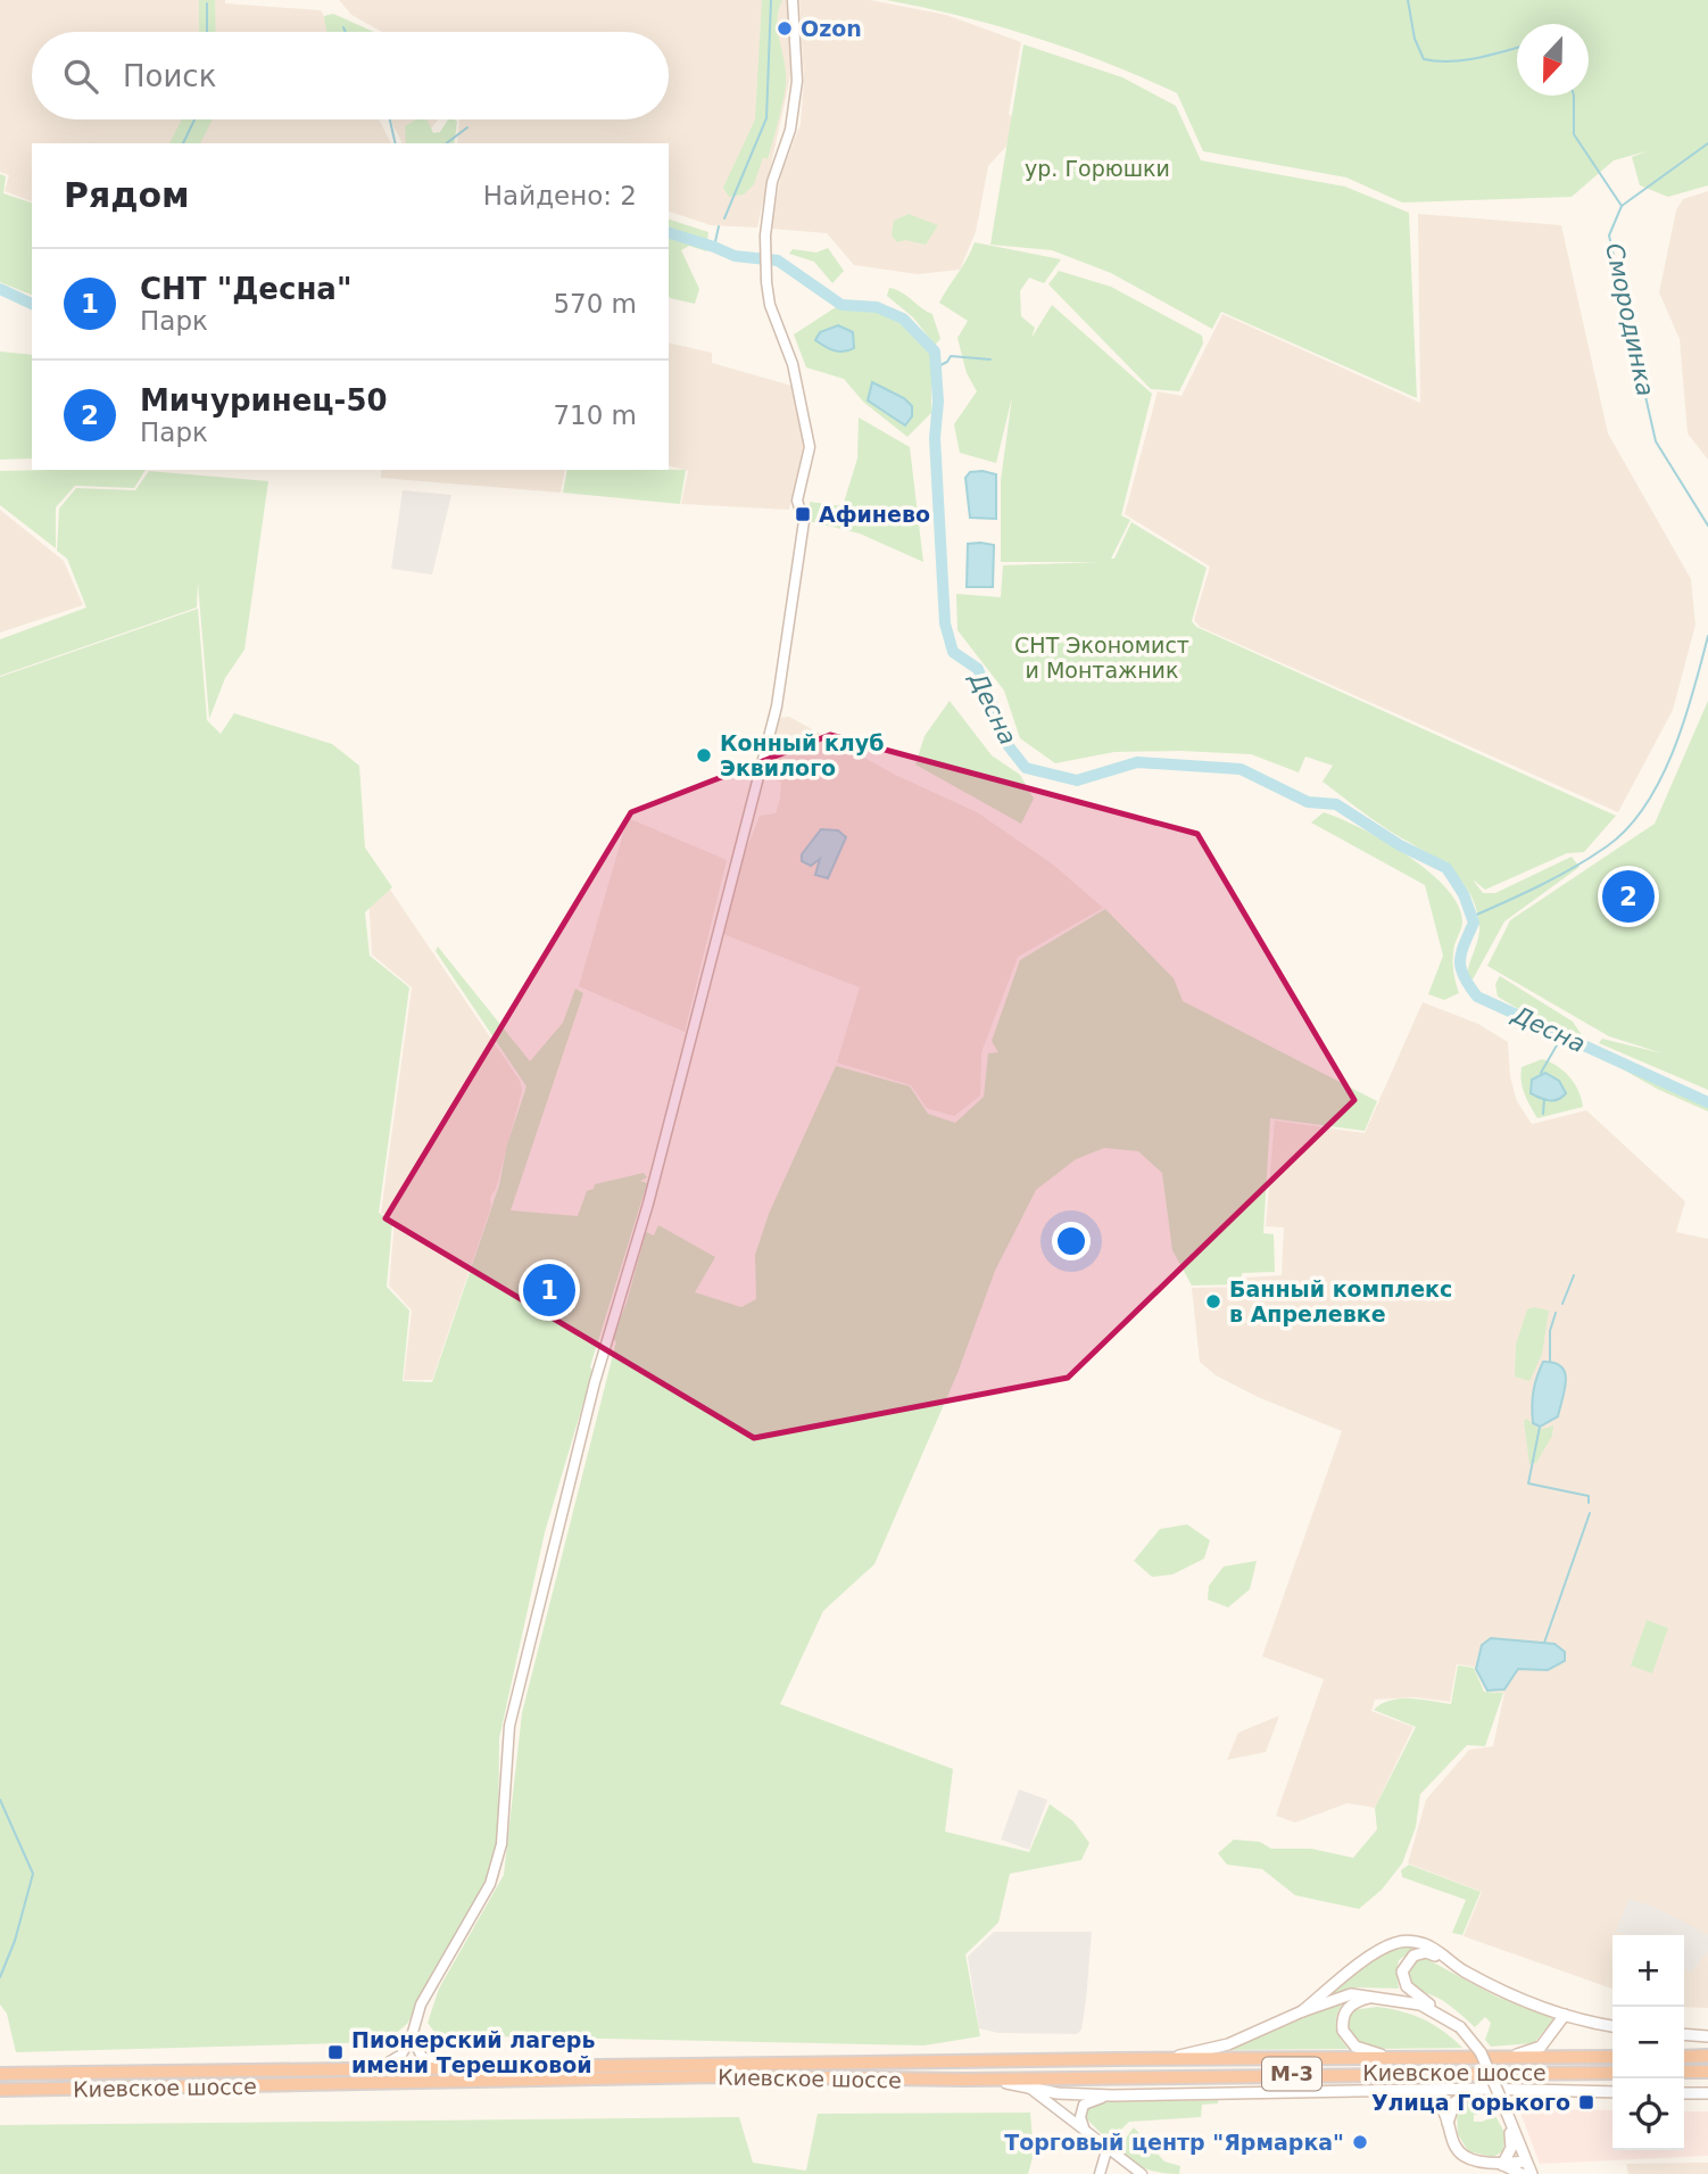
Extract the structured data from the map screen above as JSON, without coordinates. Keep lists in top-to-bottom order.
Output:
{
  "streets": {
    "highway": ["Киевское шоссе", "М-3"]
  },
  "water": ["Смородинка", "Десна"],
  "parks": ["ур. Горюшки", "СНТ Экономист и Монтажник"],
  "places": {
    "other": [
      "Ozon",
      "Конный клуб Эквилого",
      "Банный комплекс в Апрелевке",
      "Торговый центр \"Ярмарка\""
    ],
    "transit": ["Афинево", "Пионерский лагерь имени Терешковой", "Улица Горького"]
  },
  "north": "bottom",
  "page": {
    "search": "Поиск",
    "heading": ["Рядом", "Найдено: 2"],
    "list": [
      {
        "mark": "1",
        "name": "СНТ \"Десна\"",
        "note": "Парк",
        "value": "570 m"
      },
      {
        "mark": "2",
        "name": "Мичуринец-50",
        "note": "Парк",
        "value": "710 m"
      }
    ],
    "pins": ["2", "1"],
    "map_buttons": ["+", "−"]
  }
}
